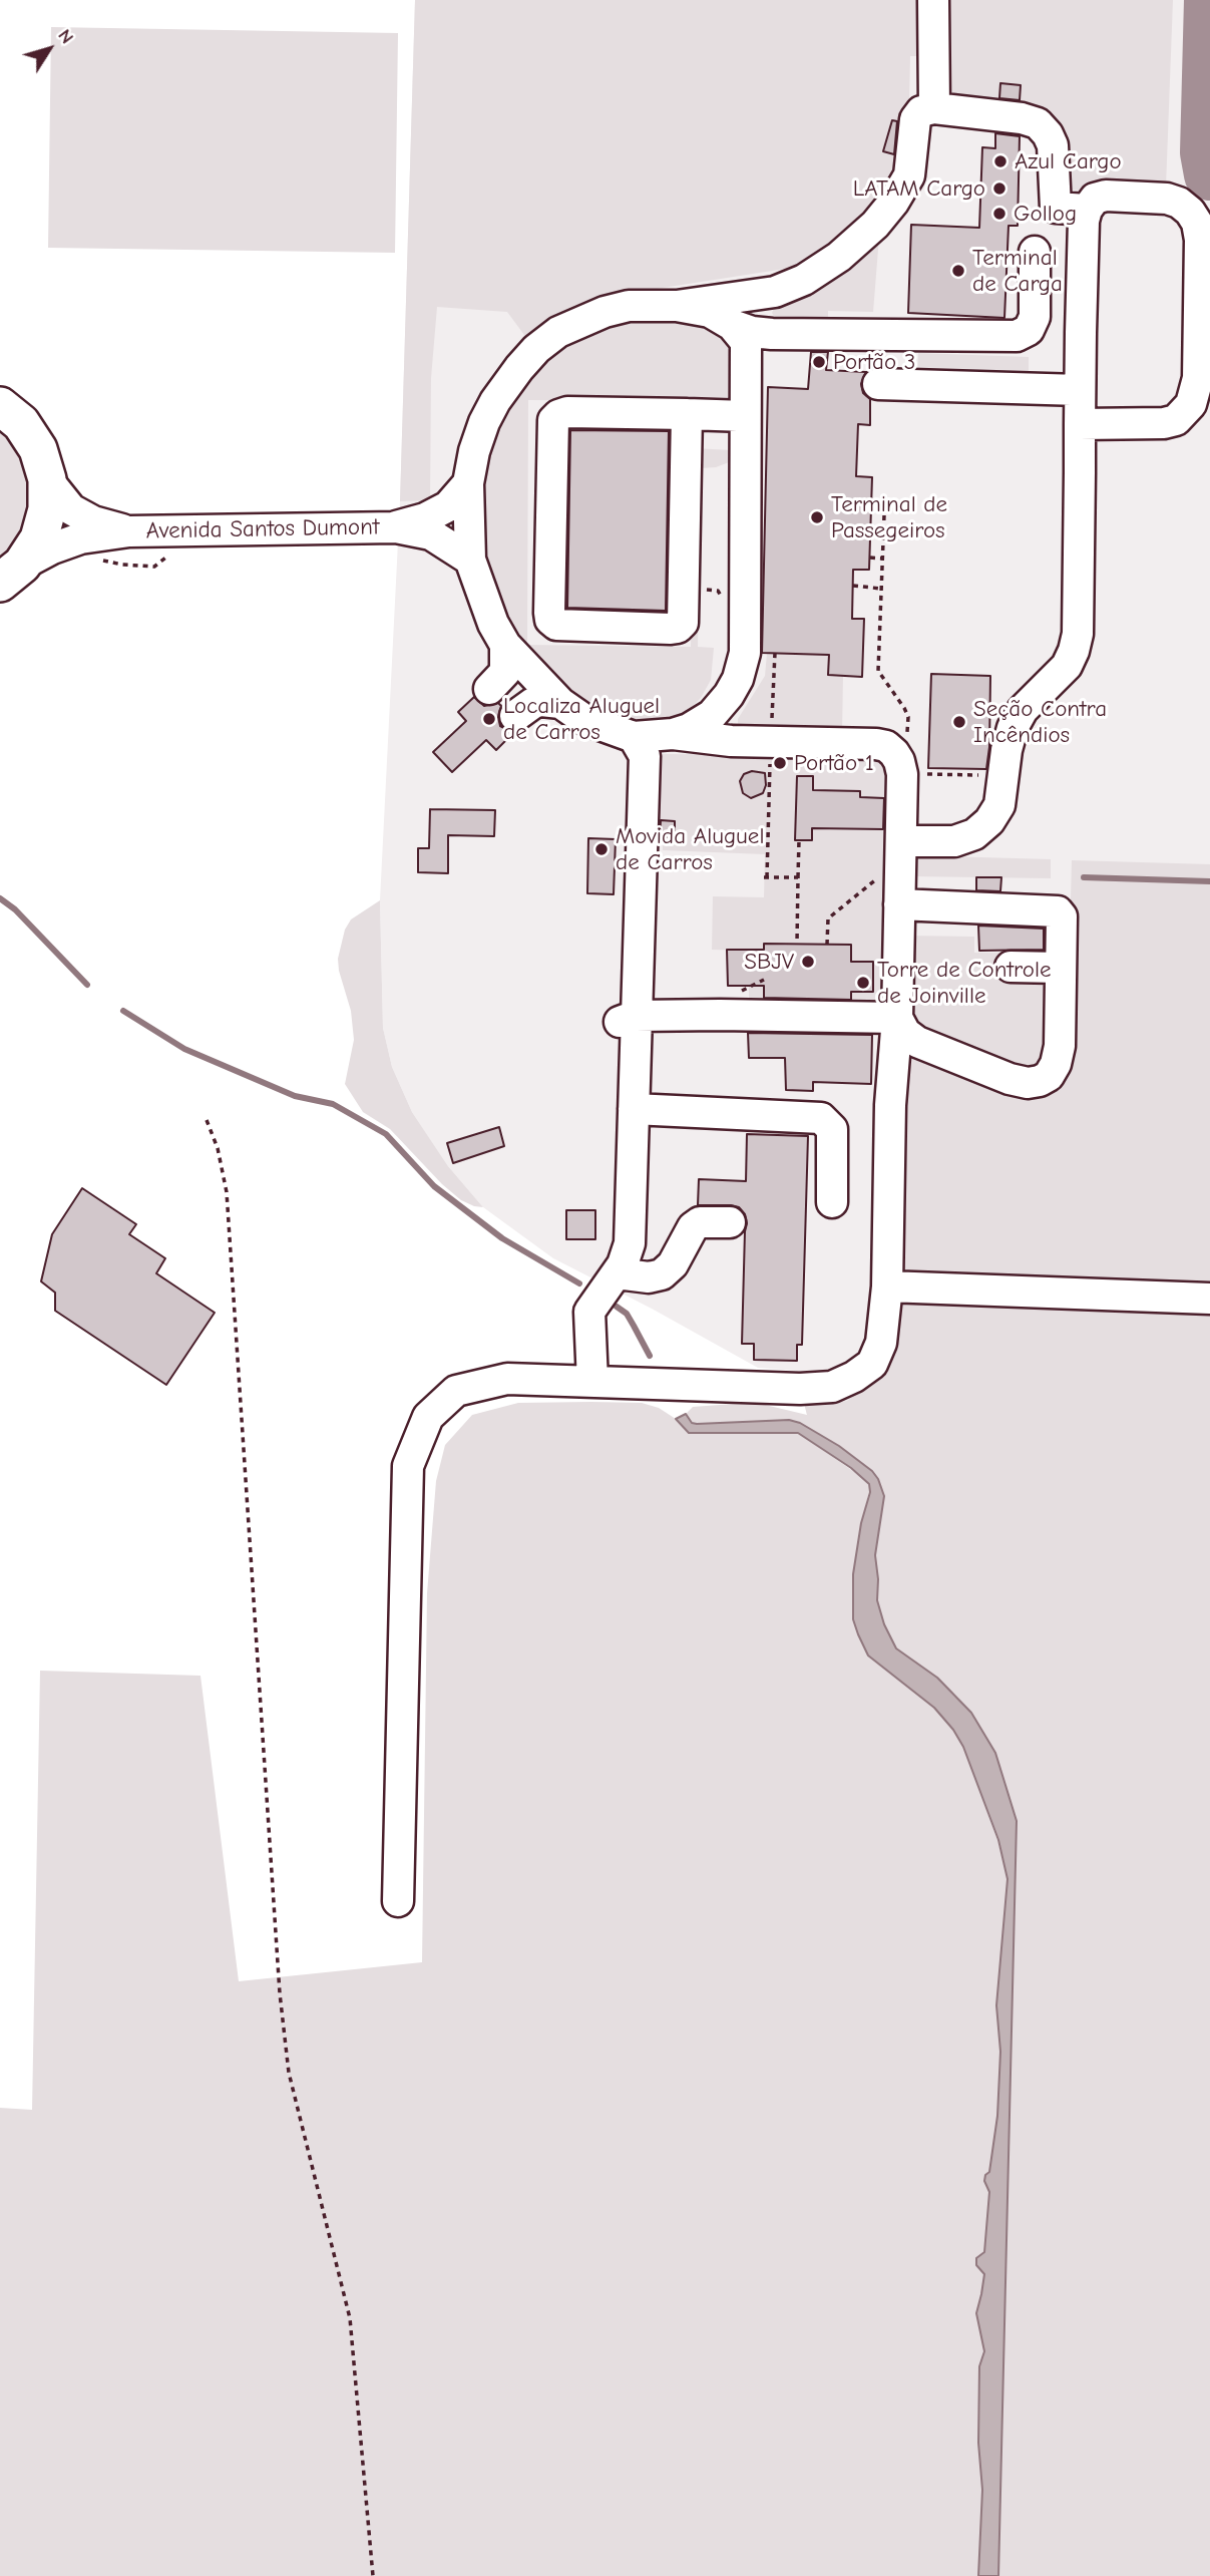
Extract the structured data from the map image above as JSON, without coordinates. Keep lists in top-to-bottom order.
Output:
{
  "streets": {
    "street": ["Avenida Santos Dumont"]
  },
  "places": [
    "Azul Cargo",
    "LATAM Cargo",
    "Gollog",
    "Terminal de Carga",
    "Portão 3",
    "Terminal de Passegeiros",
    "Localiza Aluguel de Carros",
    "Seção Contra Incêndios",
    "Portão 1",
    "Movida Aluguel de Carros",
    "SBJV",
    "Torre de Controle de Joinville"
  ],
  "north": "top right"
}
